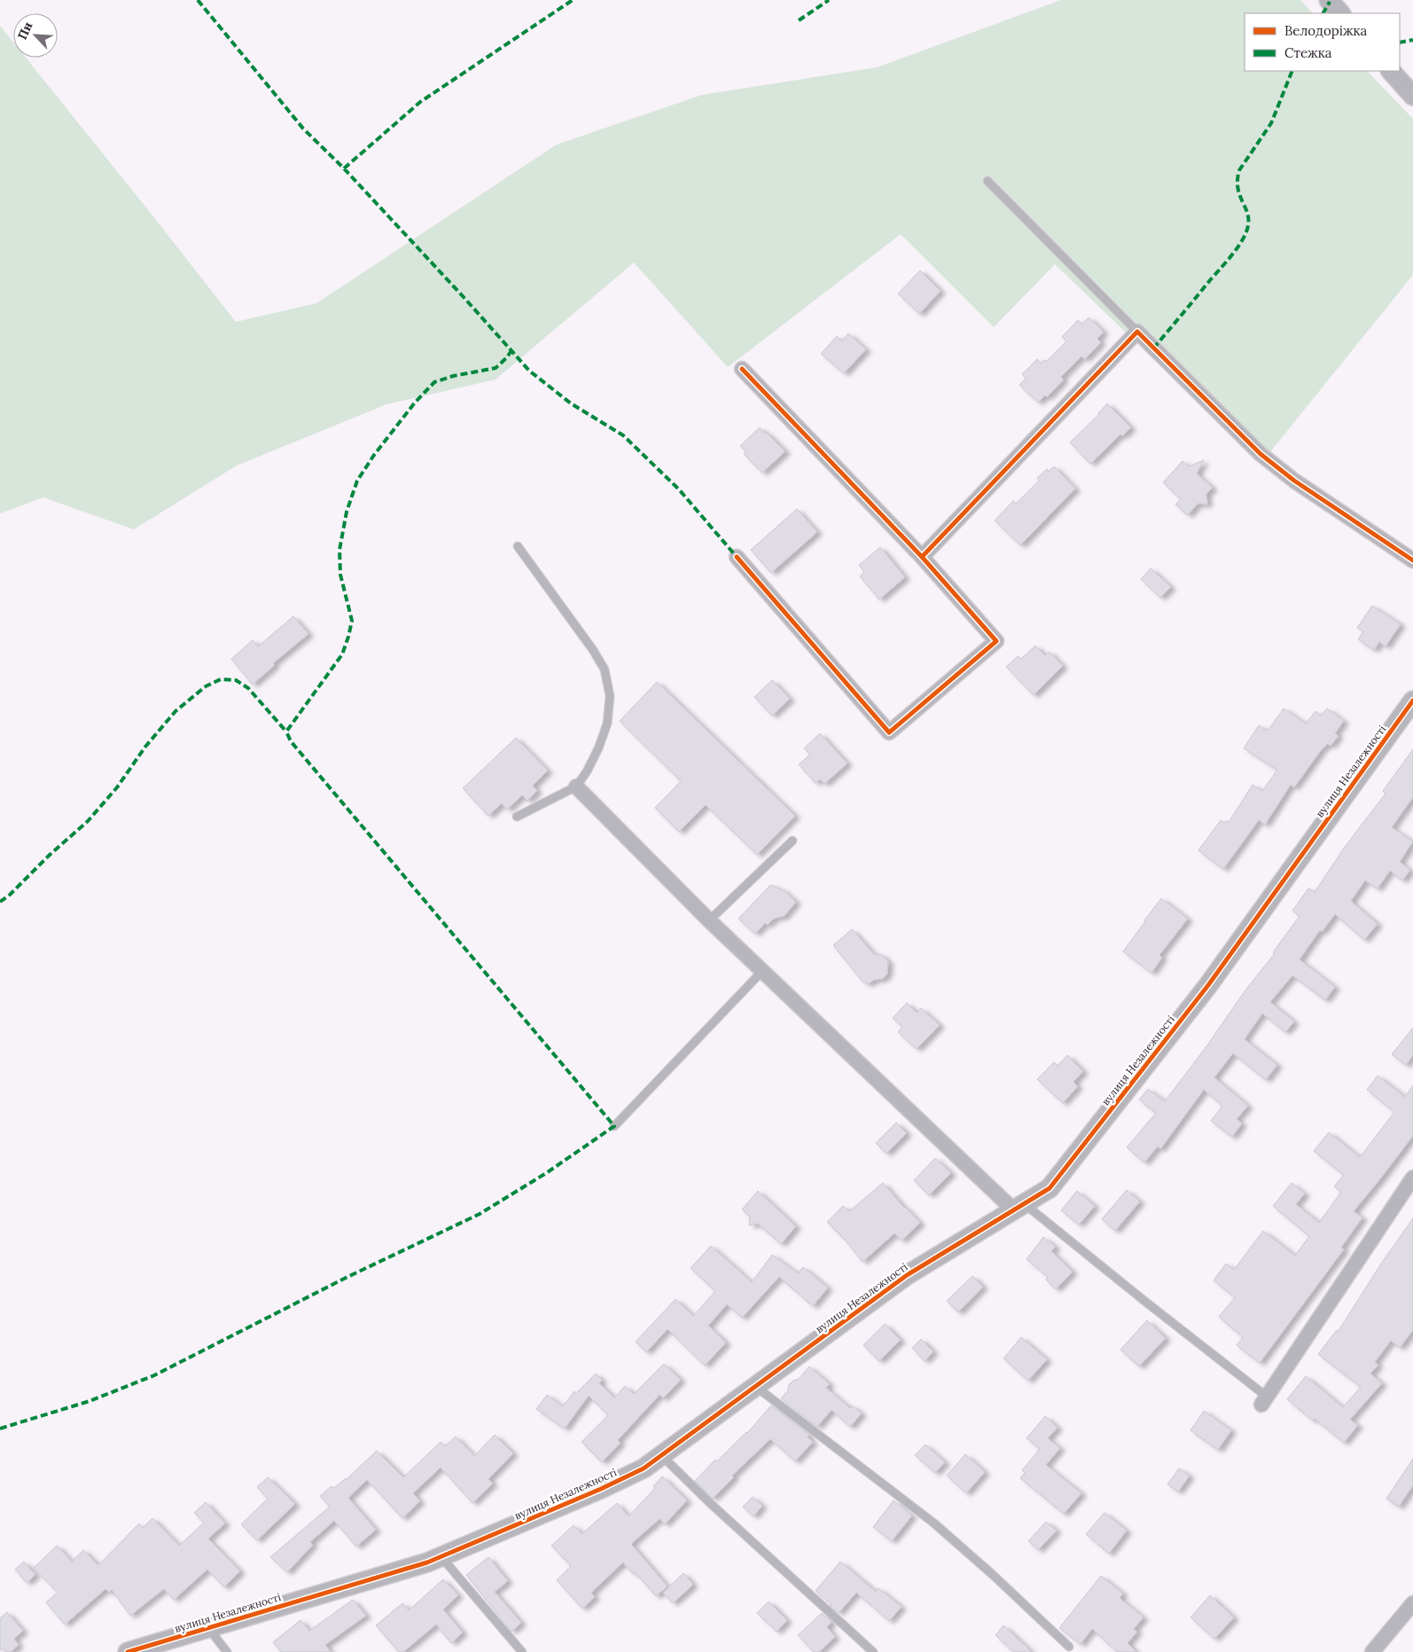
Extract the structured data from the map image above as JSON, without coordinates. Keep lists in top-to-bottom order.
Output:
{
  "streets": {
    "street": ["вулиця Незалежності"]
  },
  "legend": ["Велодоріжка", "Стежка"],
  "north": "top left"
}
